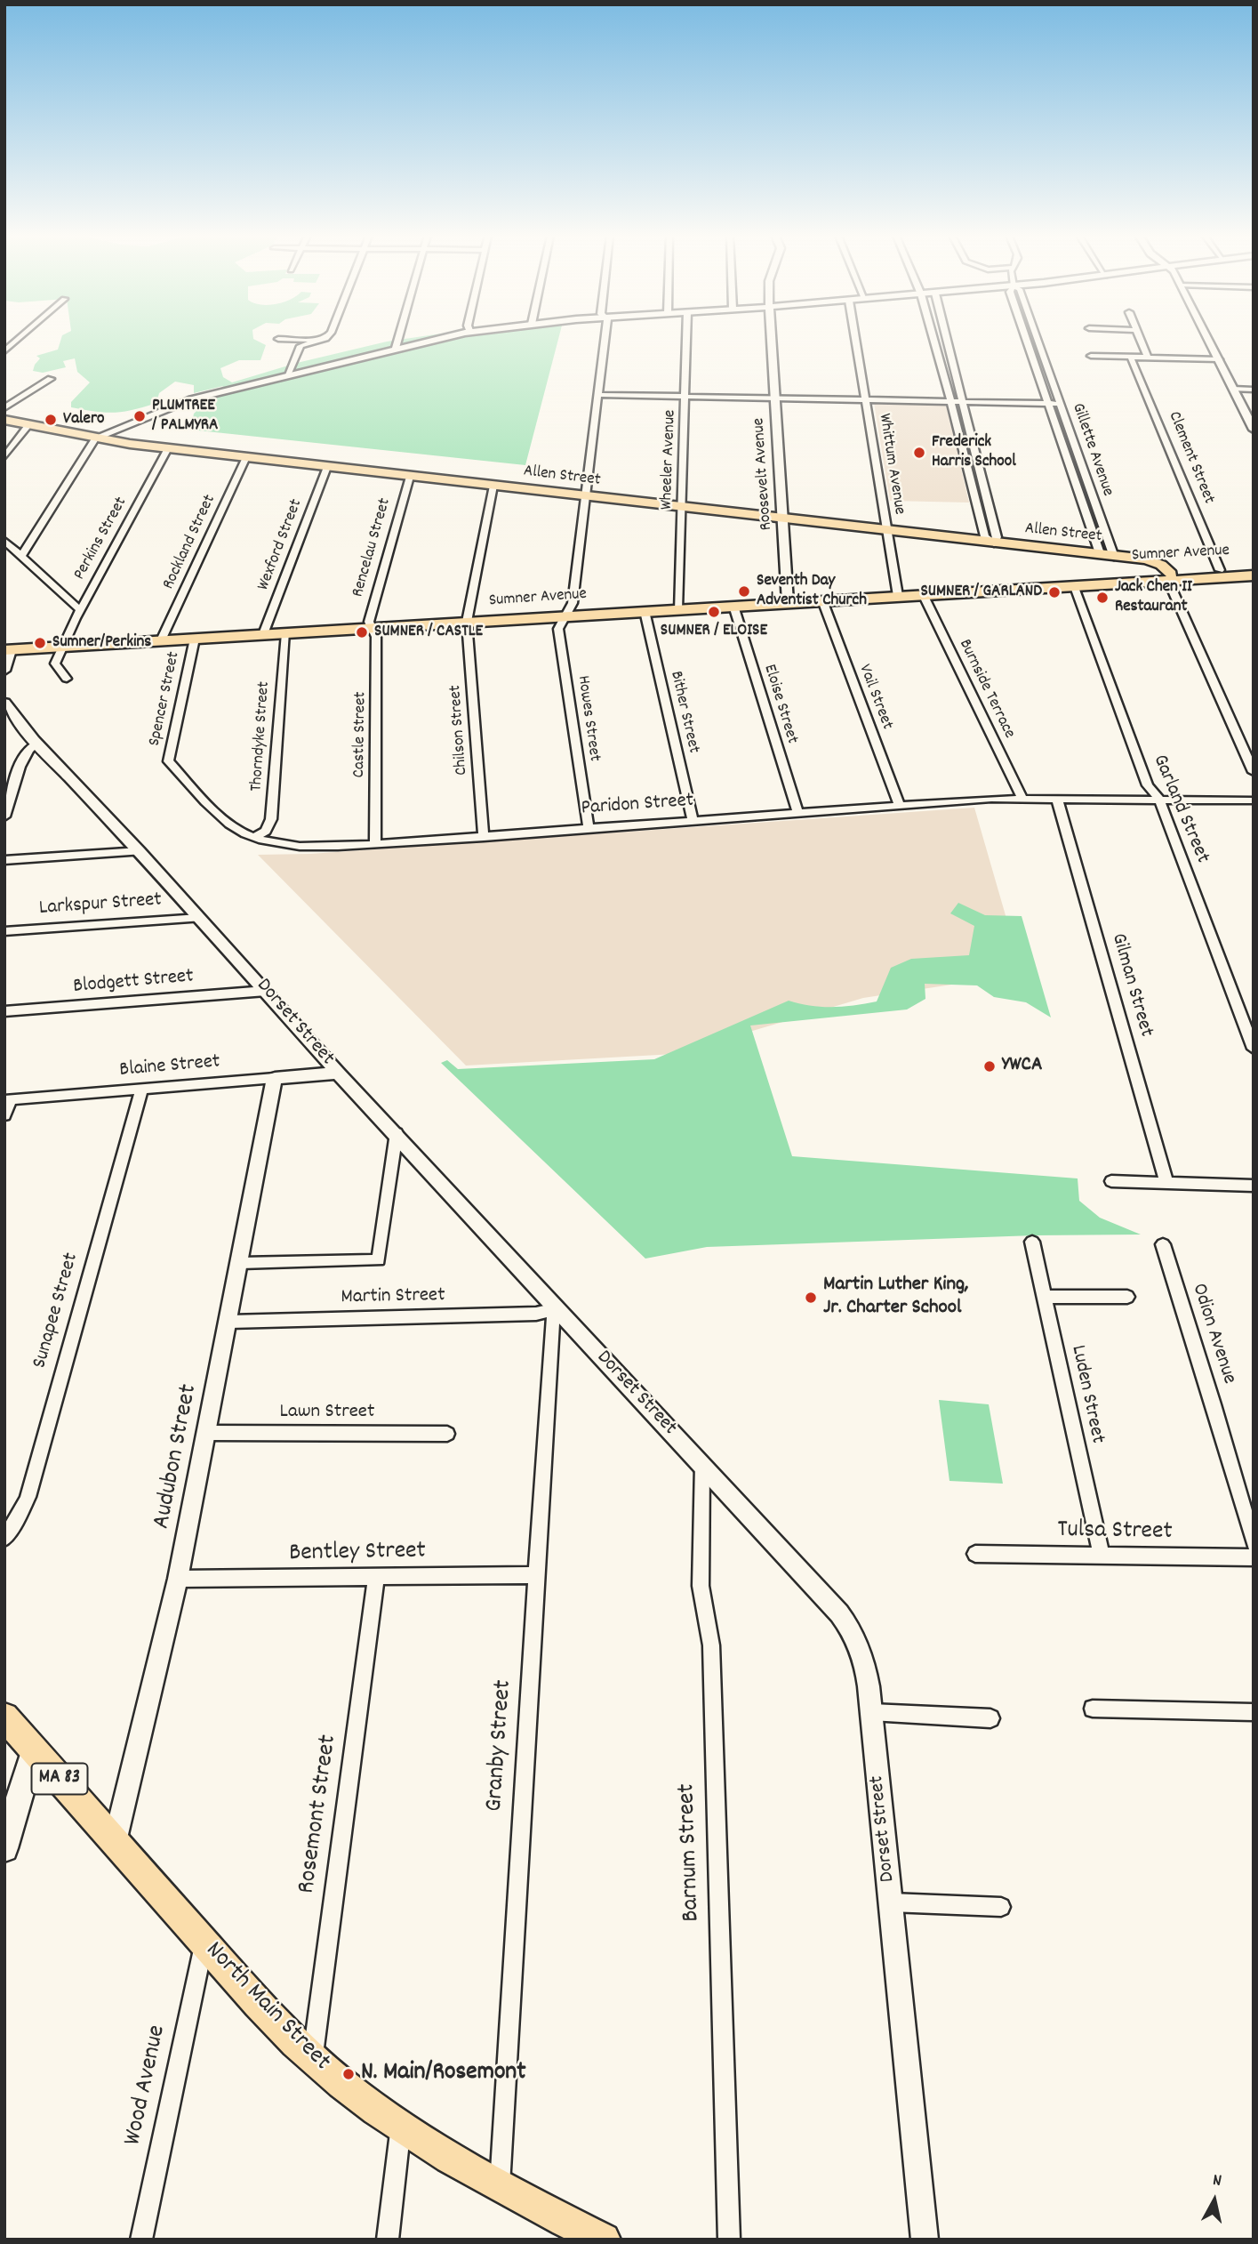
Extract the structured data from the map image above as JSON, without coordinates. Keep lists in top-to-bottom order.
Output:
{
  "streets": {
    "main road": [
      "Allen Street",
      "Sumner Avenue",
      "MA 83",
      "North Main Street"
    ],
    "street": [
      "Gillette Avenue",
      "Clement Street",
      "Wheeler Avenue",
      "Whittum Avenue",
      "Roosevelt Avenue",
      "Perkins Street",
      "Rockland Street",
      "Wexford Street",
      "Rencelau Street",
      "Burnside Terrace",
      "Vail Street",
      "Spencer Street",
      "Eloise Street",
      "Bither Street",
      "Howes Street",
      "Chilson Street",
      "Castle Street",
      "Thorndyke Street",
      "Paridon Street",
      "Garland Street",
      "Larkspur Street",
      "Blodgett Street",
      "Gilman Street",
      "Dorset Street",
      "Blaine Street",
      "Martin Street",
      "Sunapee Street",
      "Odion Avenue",
      "Luden Street",
      "Lawn Street",
      "Audubon Street",
      "Tulsa Street",
      "Bentley Street",
      "Granby Street",
      "Rosemont Street",
      "Barnum Street",
      "Wood Avenue"
    ]
  },
  "crossings": [
    ["Gillette Avenue", "Allen Street"],
    ["Clement Street", "Sumner Avenue"],
    ["Wheeler Avenue", "Allen Street"],
    ["Wheeler Avenue", "Sumner Avenue"],
    ["Whittum Avenue", "Allen Street"],
    ["Whittum Avenue", "Sumner Avenue"],
    ["Roosevelt Avenue", "Allen Street"],
    ["Roosevelt Avenue", "Sumner Avenue"],
    ["Allen Street", "Perkins Street"],
    ["Allen Street", "Rockland Street"],
    ["Allen Street", "Wexford Street"],
    ["Allen Street", "Rencelau Street"],
    ["Allen Street", "Sumner Avenue"],
    ["Allen Street", "Howes Street"],
    ["Allen Street", "Chilson Street"],
    ["Perkins Street", "Sumner Avenue"],
    ["Rockland Street", "Sumner Avenue"],
    ["Wexford Street", "Sumner Avenue"],
    ["Rencelau Street", "Sumner Avenue"],
    ["Rencelau Street", "Castle Street"],
    ["Sumner Avenue", "Burnside Terrace"],
    ["Sumner Avenue", "Vail Street"],
    ["Sumner Avenue", "Spencer Street"],
    ["Sumner Avenue", "Eloise Street"],
    ["Sumner Avenue", "Bither Street"],
    ["Sumner Avenue", "Howes Street"],
    ["Sumner Avenue", "Chilson Street"],
    ["Sumner Avenue", "Castle Street"],
    ["Sumner Avenue", "Thorndyke Street"],
    ["Sumner Avenue", "Garland Street"],
    ["Burnside Terrace", "Paridon Street"],
    ["Vail Street", "Paridon Street"],
    ["Spencer Street", "Thorndyke Street"],
    ["Spencer Street", "Paridon Street"],
    ["Eloise Street", "Paridon Street"],
    ["Bither Street", "Paridon Street"],
    ["Howes Street", "Paridon Street"],
    ["Chilson Street", "Paridon Street"],
    ["Castle Street", "Paridon Street"],
    ["Thorndyke Street", "Paridon Street"],
    ["Paridon Street", "Garland Street"],
    ["Paridon Street", "Gilman Street"],
    ["Larkspur Street", "Dorset Street"],
    ["Blodgett Street", "Dorset Street"],
    ["Dorset Street", "Blaine Street"],
    ["Dorset Street", "Martin Street"],
    ["Dorset Street", "Granby Street"],
    ["Dorset Street", "Barnum Street"],
    ["Blaine Street", "Sunapee Street"],
    ["Blaine Street", "Audubon Street"],
    ["Martin Street", "Audubon Street"],
    ["Martin Street", "Granby Street"],
    ["Luden Street", "Tulsa Street"],
    ["Lawn Street", "Audubon Street"],
    ["Audubon Street", "Bentley Street"],
    ["Audubon Street", "MA 83"],
    ["Audubon Street", "North Main Street"],
    ["Bentley Street", "Granby Street"],
    ["Bentley Street", "Rosemont Street"],
    ["Granby Street", "North Main Street"],
    ["MA 83", "North Main Street"],
    ["Rosemont Street", "North Main Street"],
    ["North Main Street", "Wood Avenue"]
  ],
  "places": [
    "PLUMTREE / PALMYRA",
    "Valero",
    "Frederick Harris School",
    "Seventh Day Adventist Church",
    "SUMNER / GARLAND",
    "Jack Chen II Restaurant",
    "SUMNER / ELOISE",
    "SUMNER / CASTLE",
    "Sumner/Perkins",
    "YWCA",
    "Martin Luther King, Jr. Charter School",
    "N. Main/Rosemont"
  ],
  "north": "top"
}
